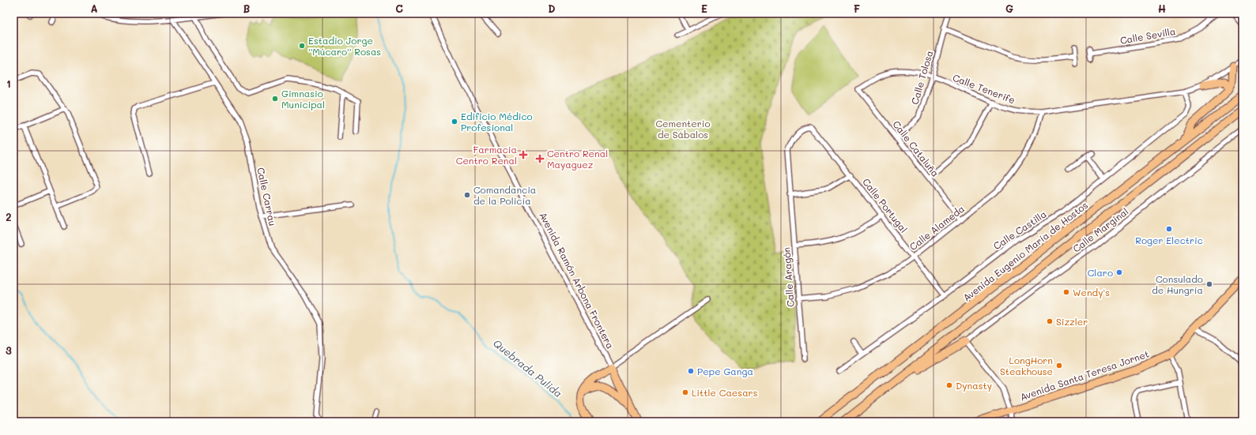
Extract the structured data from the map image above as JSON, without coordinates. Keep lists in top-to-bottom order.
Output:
{
  "streets": {
    "main road": ["Avenida Eugenio María de Hostos", "Avenida Ramón Arbona Frontera", "Avenida Santa Teresa Jornet"],
    "street": [
      "Calle Sevilla",
      "Calle Tolosa",
      "Calle Tenerife",
      "Calle Cataluña",
      "Calle Carrau",
      "Calle Portugal",
      "Calle Alameda",
      "Calle Castilla",
      "Calle Marginal",
      "Calle Aragón"
    ]
  },
  "crossings": [
    ["Calle Tolosa", "Calle Tenerife"],
    ["Calle Tolosa", "Calle Cataluña"],
    ["Calle Tenerife", "Calle Cataluña"],
    ["Calle Tenerife", "Calle Alameda"],
    ["Calle Tenerife", "Calle Castilla"],
    ["Calle Cataluña", "Calle Alameda"],
    ["Calle Portugal", "Calle Alameda"],
    ["Calle Portugal", "Calle Castilla"],
    ["Calle Portugal", "Calle Aragón"],
    ["Calle Alameda", "Calle Aragón"]
  ],
  "water": ["Quebrada Pulida"],
  "parks": ["Cementerio de Sábalos"],
  "places": {
    "other": [
      "Estadio Jorge ''Múcaro'' Rosas",
      "Gimnasio Municipal",
      "Edificio Médico Profesional",
      "Comandancia de la Policía",
      "Roger Electric",
      "Claro",
      "Consulado de Hungría",
      "Wendy's",
      "Sizzler",
      "LongHorn Steakhouse",
      "Pepe Ganga",
      "Dynasty",
      "Little Caesars"
    ],
    "health": ["Farmacia Centro Renal", "Centro Renal Mayaguez"]
  },
  "grid": {
    "columns": [
      "A",
      "B",
      "C",
      "D",
      "E",
      "F",
      "G",
      "H"
    ],
    "rows": ["1", "2", "3"]
  }
}
